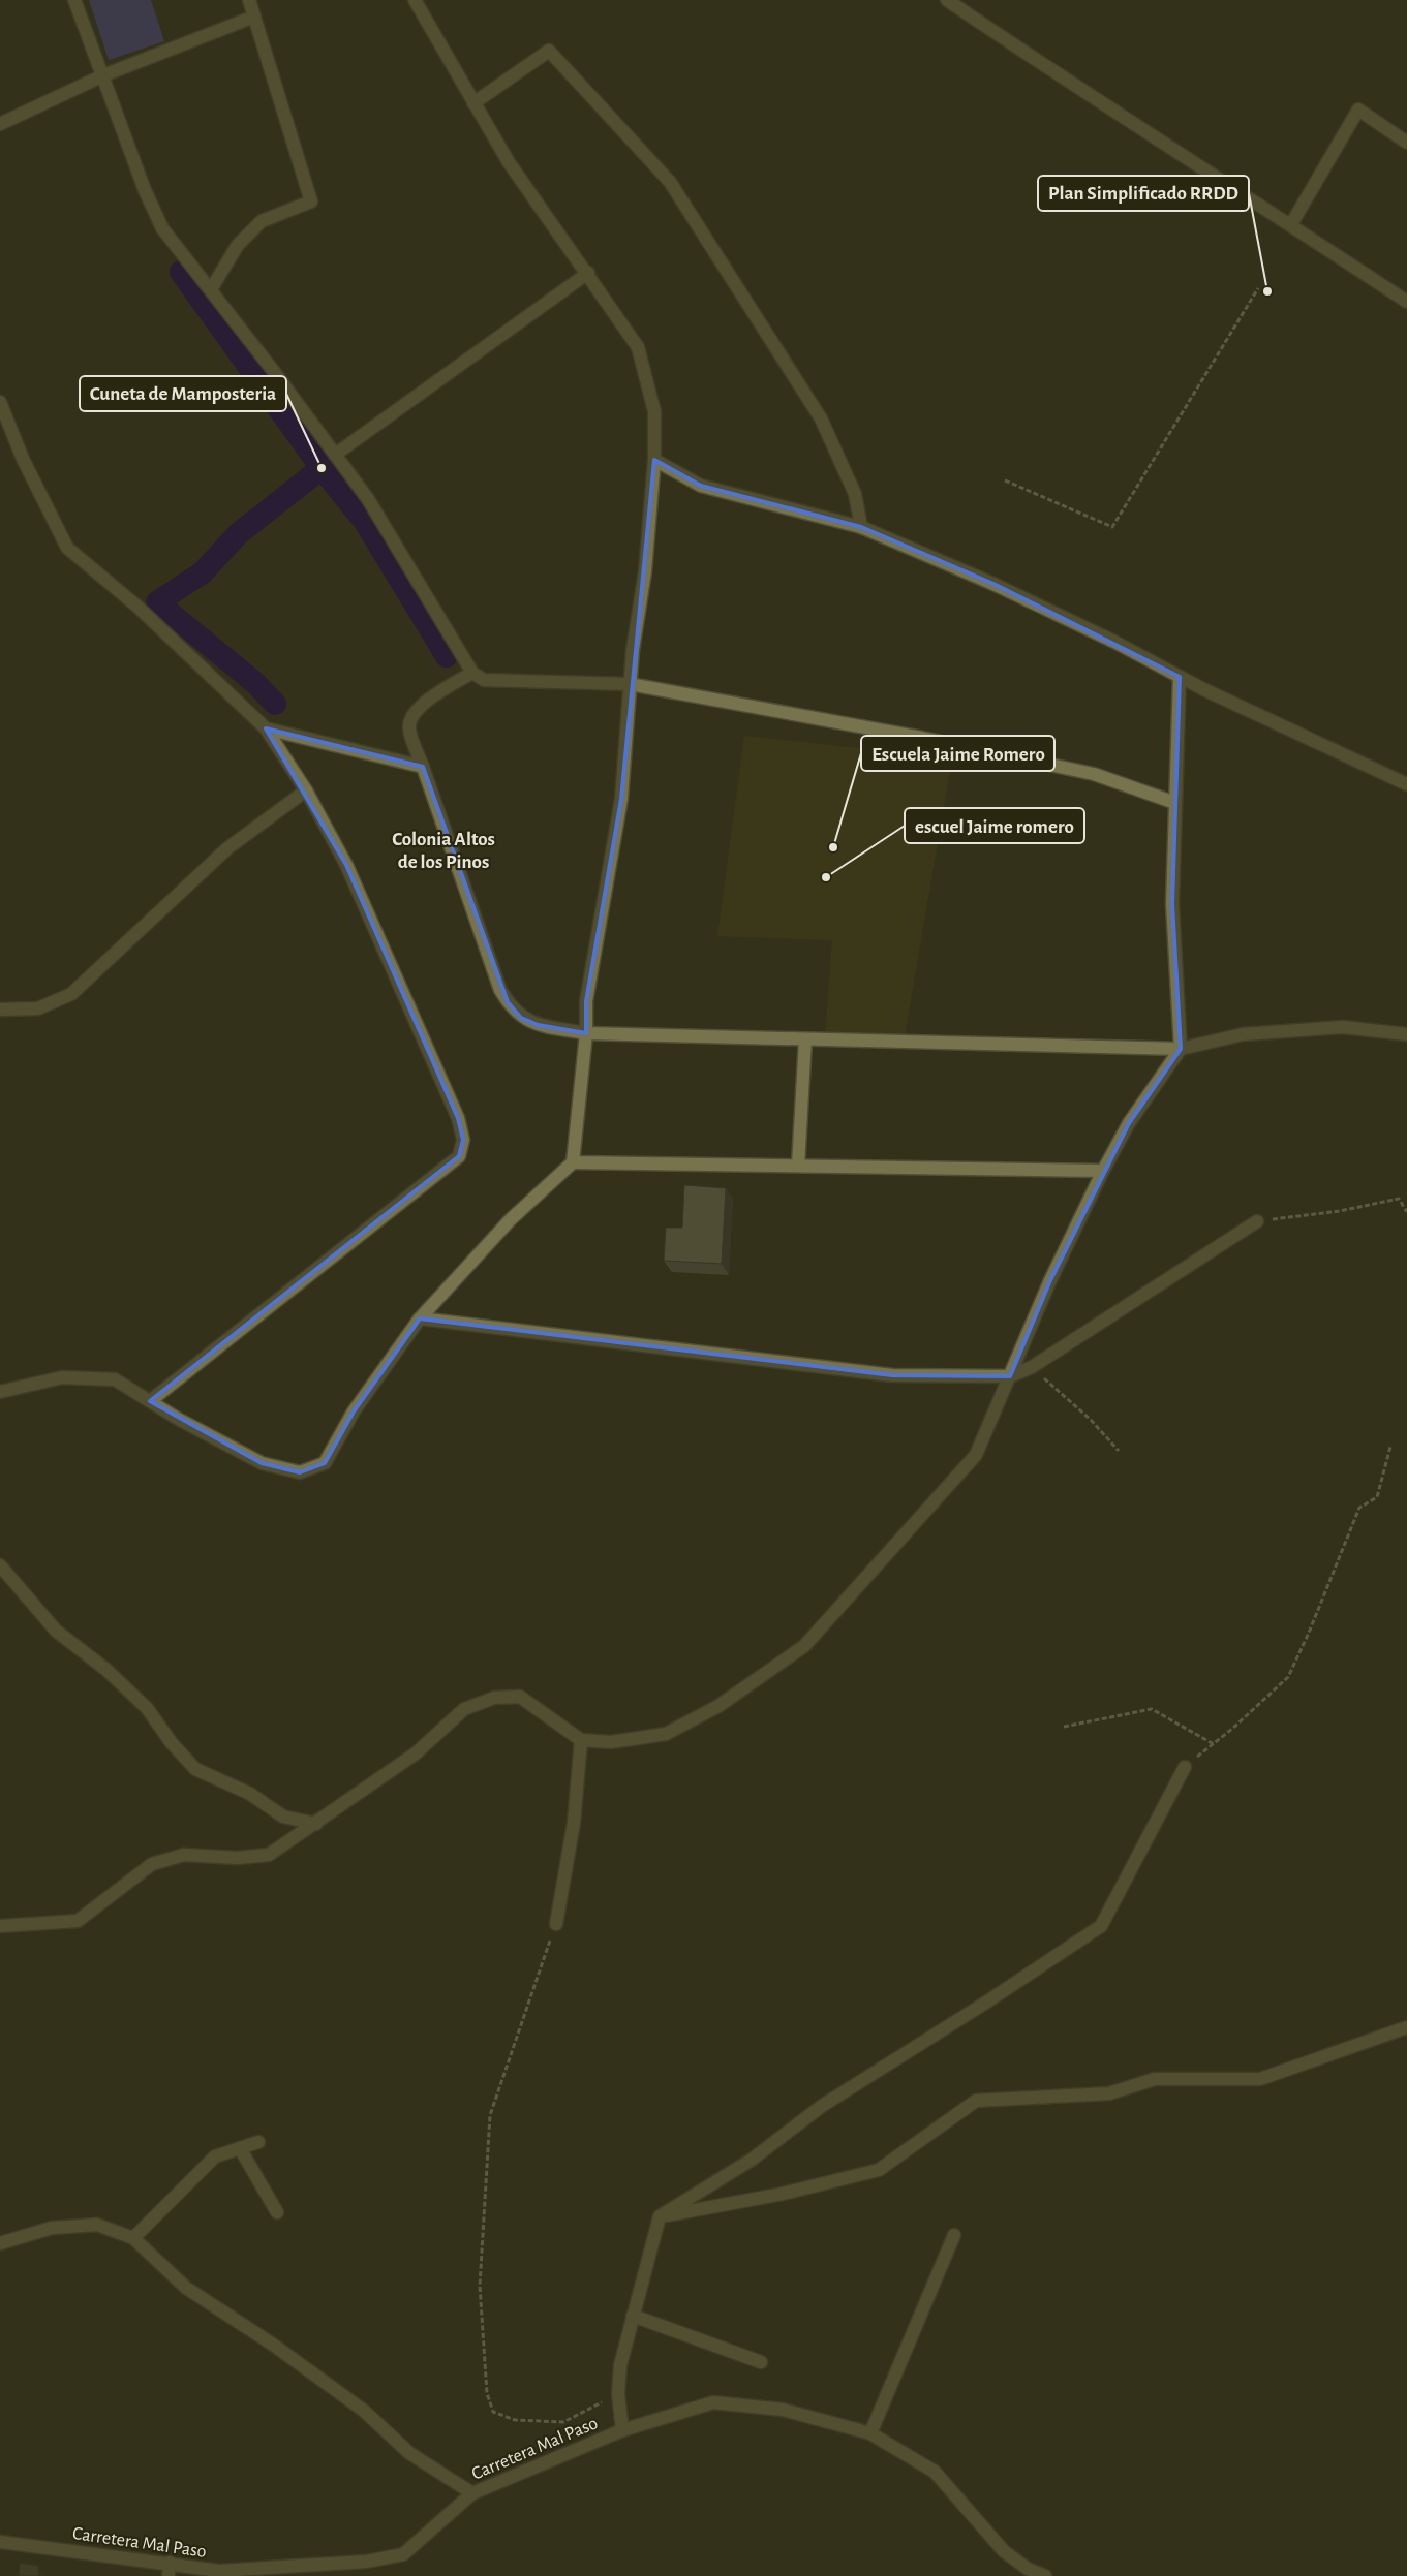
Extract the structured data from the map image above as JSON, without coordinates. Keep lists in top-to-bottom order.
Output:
{
  "streets": {
    "street": ["Carretera Mal Paso"]
  },
  "districts": ["Colonia Altos de los Pinos"],
  "places": [
    "Plan Simplificado RRDD",
    "Cuneta de Mamposteria",
    "Escuela Jaime Romero",
    "escuel Jaime romero"
  ]
}
